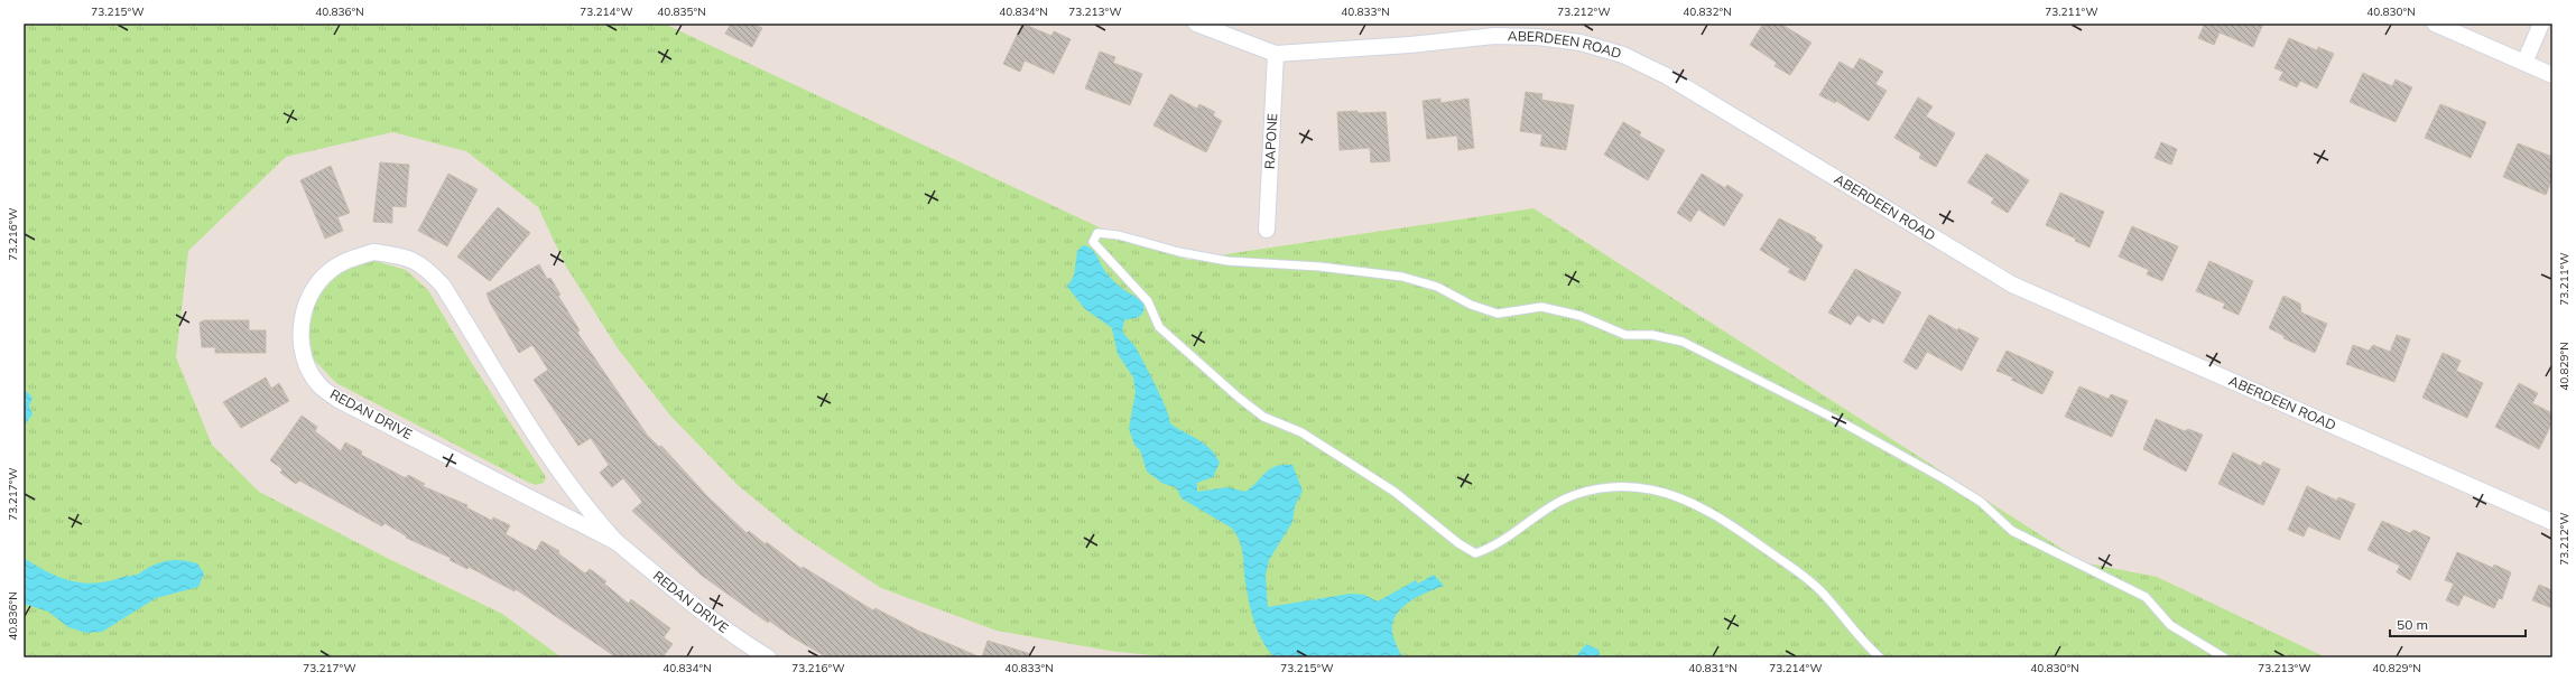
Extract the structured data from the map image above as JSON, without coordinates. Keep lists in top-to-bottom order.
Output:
{
  "streets": {
    "street": ["ABERDEEN ROAD", "RAPONE", "REDAN DRIVE"]
  },
  "crossings": [
    ["ABERDEEN ROAD", "RAPONE"]
  ],
  "scale_bar": "50 m",
  "coordinates": [
    "73.215°W",
    "40.836°N",
    "73.214°W",
    "40.835°N",
    "40.834°N",
    "73.213°W",
    "40.833°N",
    "73.212°W",
    "40.832°N",
    "73.211°W",
    "40.830°N",
    "73.216°W",
    "40.829°N",
    "73.217°W",
    "40.831°N"
  ]
}
